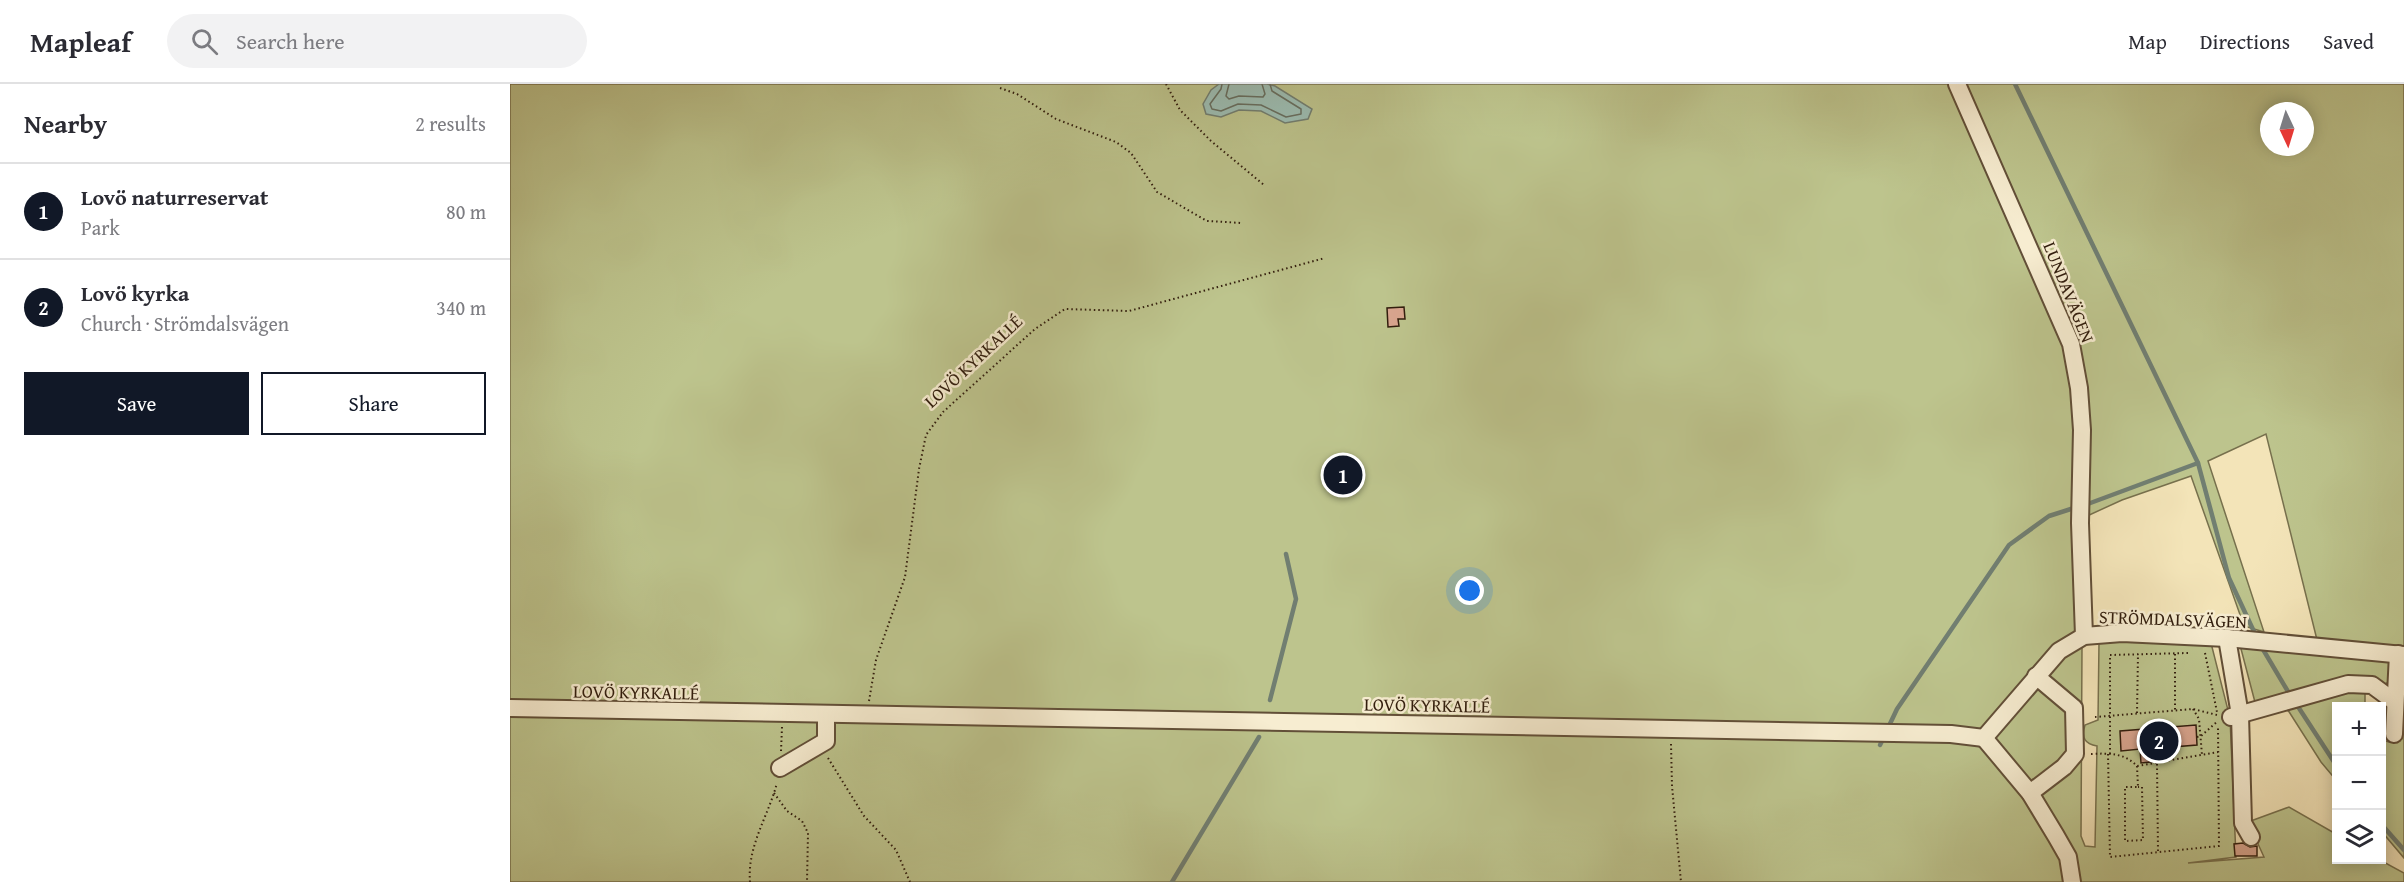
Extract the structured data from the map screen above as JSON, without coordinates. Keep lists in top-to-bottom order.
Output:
{
  "streets": {
    "street": ["LUNDAVÄGEN", "LOVÖ KYRKALLÉ", "STRÖMDALSVÄGEN"]
  },
  "crossings": [
    ["LUNDAVÄGEN", "STRÖMDALSVÄGEN"],
    ["LOVÖ KYRKALLÉ", "STRÖMDALSVÄGEN"]
  ],
  "north": "bottom",
  "page": {
    "header": "Mapleaf",
    "search": "Search here",
    "nav": ["Map", "Directions", "Saved"],
    "heading": ["Nearby", "2 results"],
    "list": [
      {
        "mark": "1",
        "name": "Lovö naturreservat",
        "note": "Park",
        "value": "80 m"
      },
      {
        "mark": "2",
        "name": "Lovö kyrka",
        "note": "Church · Strömdalsvägen",
        "value": "340 m"
      }
    ],
    "buttons": ["Save", "Share"],
    "pins": ["1", "2"],
    "map_buttons": ["+", "−"]
  }
}
